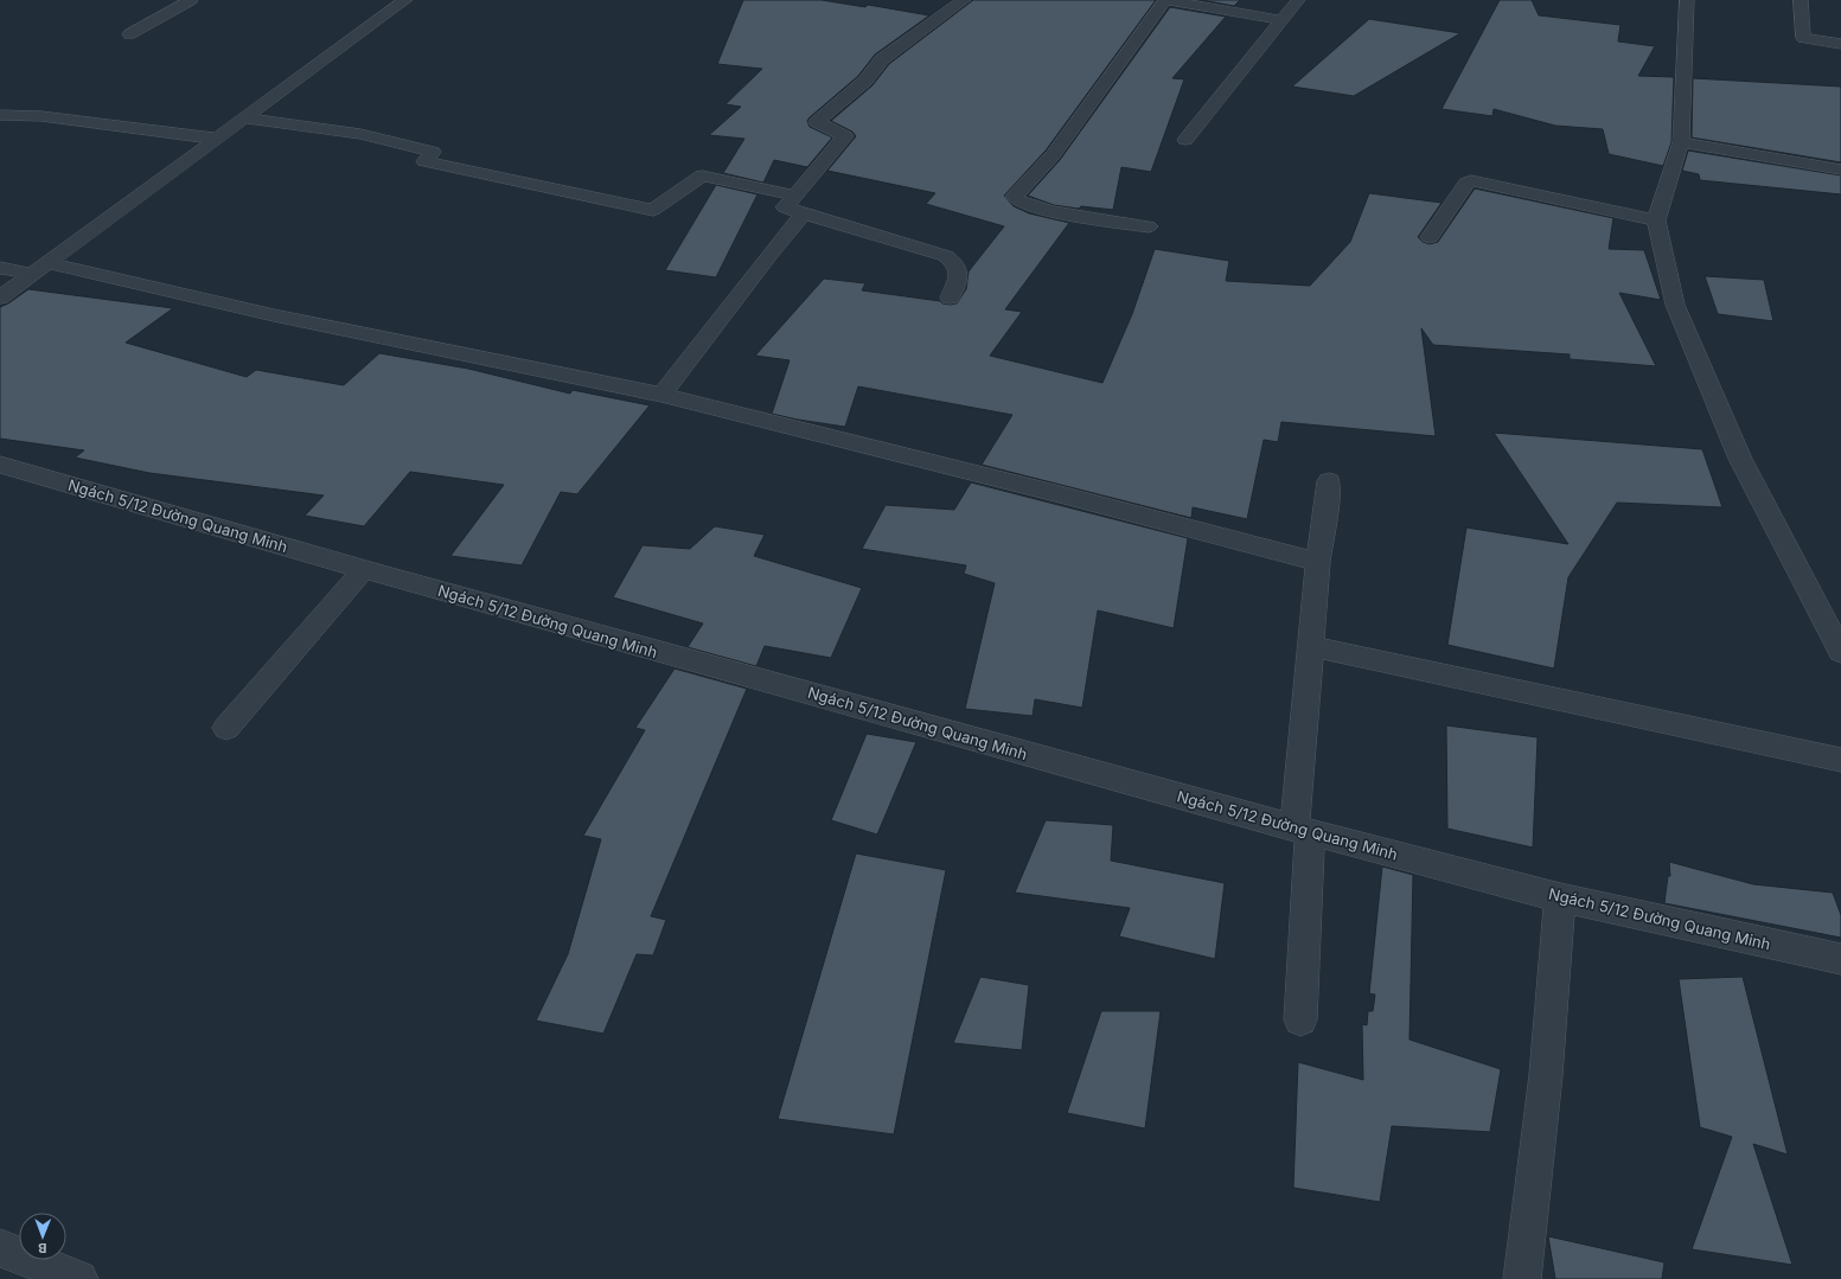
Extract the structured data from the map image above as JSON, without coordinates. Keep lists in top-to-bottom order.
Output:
{
  "streets": {
    "street": ["Ngách 5/12 Đường Quang Minh"]
  },
  "north": "bottom"
}
